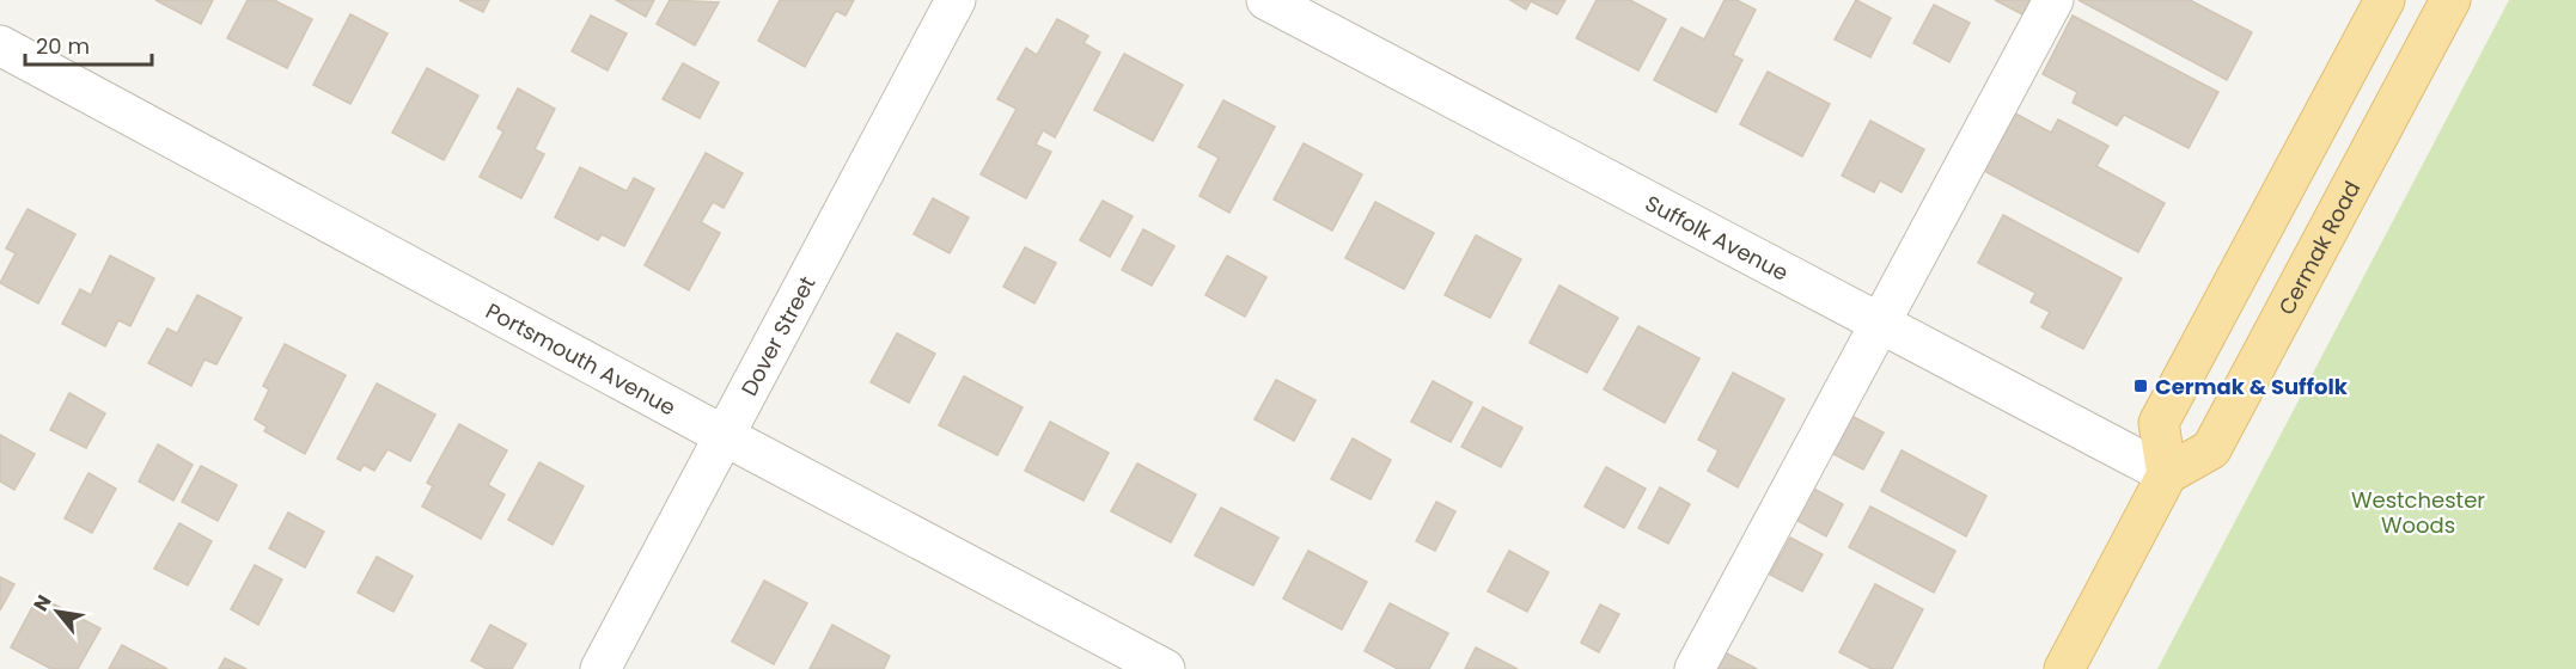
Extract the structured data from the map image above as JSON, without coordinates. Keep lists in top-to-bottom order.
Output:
{
  "streets": {
    "main road": ["Cermak Road"],
    "street": ["Suffolk Avenue", "Dover Street", "Portsmouth Avenue"]
  },
  "crossings": [
    ["Suffolk Avenue", "Cermak Road"],
    ["Dover Street", "Portsmouth Avenue"]
  ],
  "parks": ["Westchester Woods"],
  "places": {
    "transit": ["Cermak & Suffolk"]
  },
  "scale_bar": "20 m",
  "north": "top left"
}
